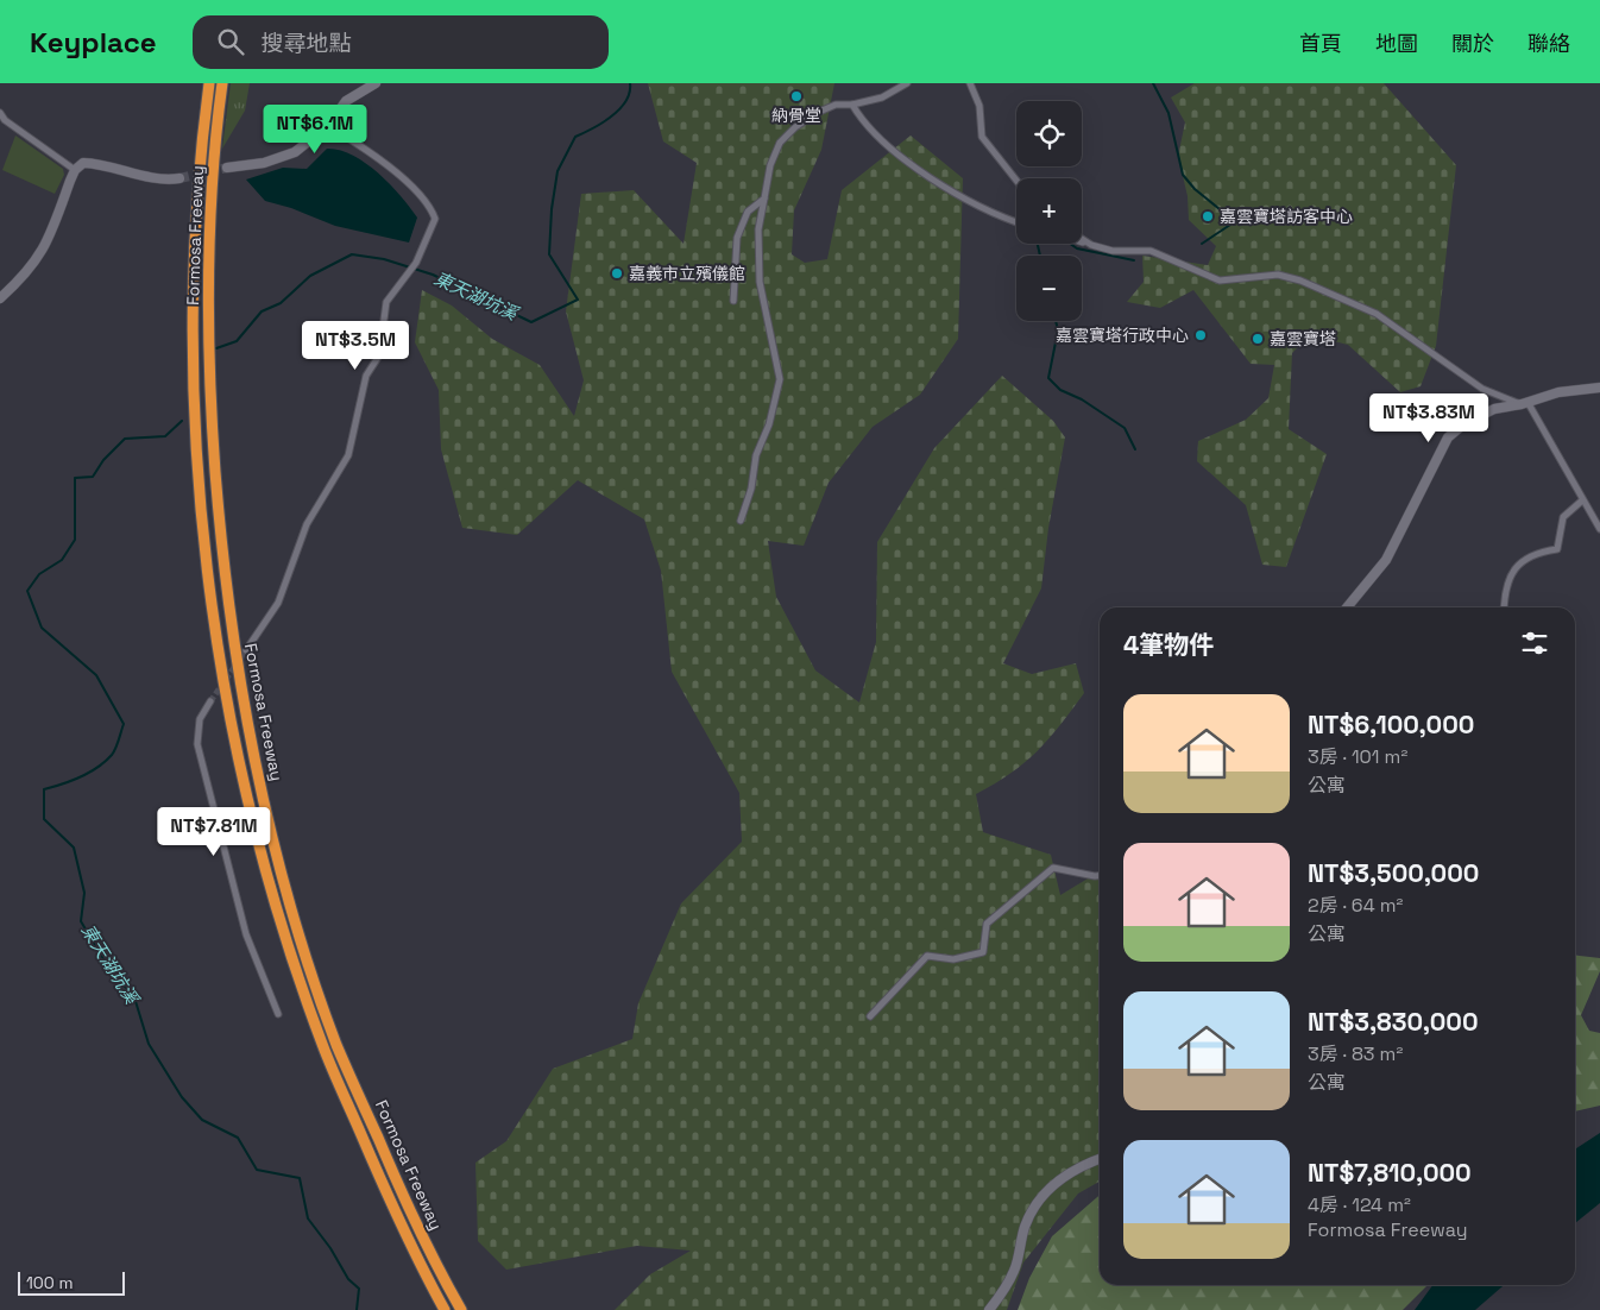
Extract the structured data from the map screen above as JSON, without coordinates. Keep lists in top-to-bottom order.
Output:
{
  "streets": {
    "highway": ["Formosa Freeway"]
  },
  "water": ["東天湖坑溪"],
  "places": [
    "納骨堂",
    "嘉雲寶塔訪客中心",
    "嘉義市立殯儀館",
    "嘉雲寶塔行政中心",
    "嘉雲寶塔"
  ],
  "scale_bar": "100 m",
  "page": {
    "header": "Keyplace",
    "search": "搜尋地點",
    "nav": [
      "首頁",
      "地圖",
      "關於",
      "聯絡"
    ],
    "map_buttons": ["+", "−"],
    "price": [
      "NT$6.1M",
      "NT$3.5M",
      "NT$3.83M",
      "NT$7.81M"
    ],
    "heading": "4筆物件",
    "list": [
      {
        "name": "NT$6,100,000",
        "note": "3房 · 101 m² · 公寓"
      },
      {
        "name": "NT$3,500,000",
        "note": "2房 · 64 m² · 公寓"
      },
      {
        "name": "NT$3,830,000",
        "note": "3房 · 83 m² · 公寓"
      },
      {
        "name": "NT$7,810,000",
        "note": "4房 · 124 m² · Formosa Freeway"
      }
    ],
    "scale": "100 m"
  }
}
